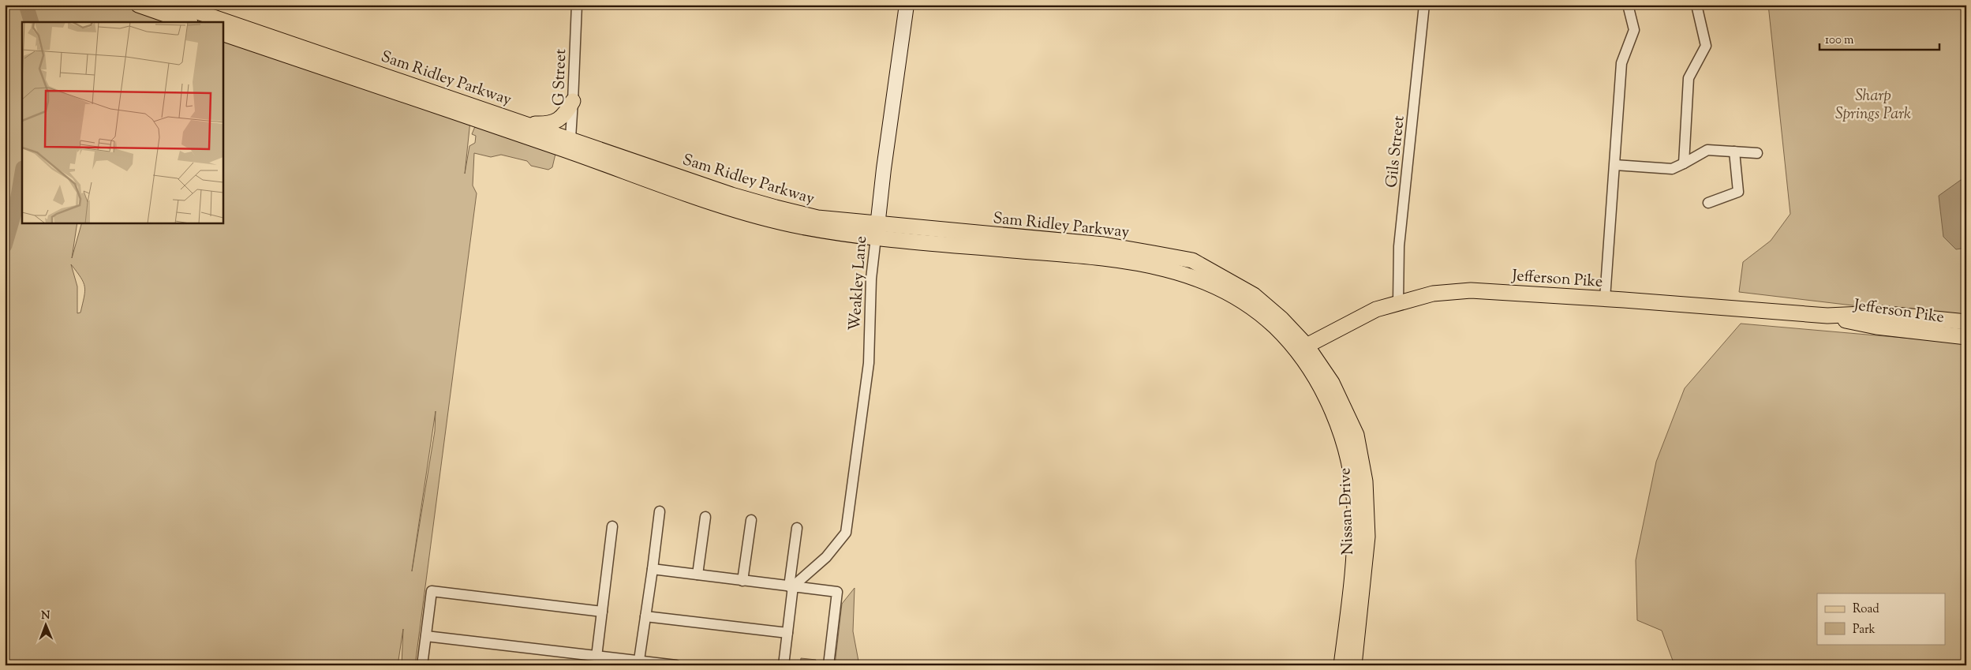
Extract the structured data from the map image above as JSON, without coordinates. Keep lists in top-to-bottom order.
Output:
{
  "streets": {
    "main road": [
      "Sam Ridley Parkway",
      "Jefferson Pike",
      "Weakley Lane",
      "Nissan Drive"
    ],
    "street": ["G Street", "Gils Street"]
  },
  "crossings": [
    ["Sam Ridley Parkway", "G Street"],
    ["Sam Ridley Parkway", "Jefferson Pike"],
    ["Sam Ridley Parkway", "Weakley Lane"],
    ["Sam Ridley Parkway", "Nissan Drive"],
    ["Gils Street", "Jefferson Pike"],
    ["Jefferson Pike", "Nissan Drive"]
  ],
  "parks": ["Sharp Springs Park"],
  "legend": ["Road", "Park"],
  "scale_bar": "100 m",
  "north": "top"
}
